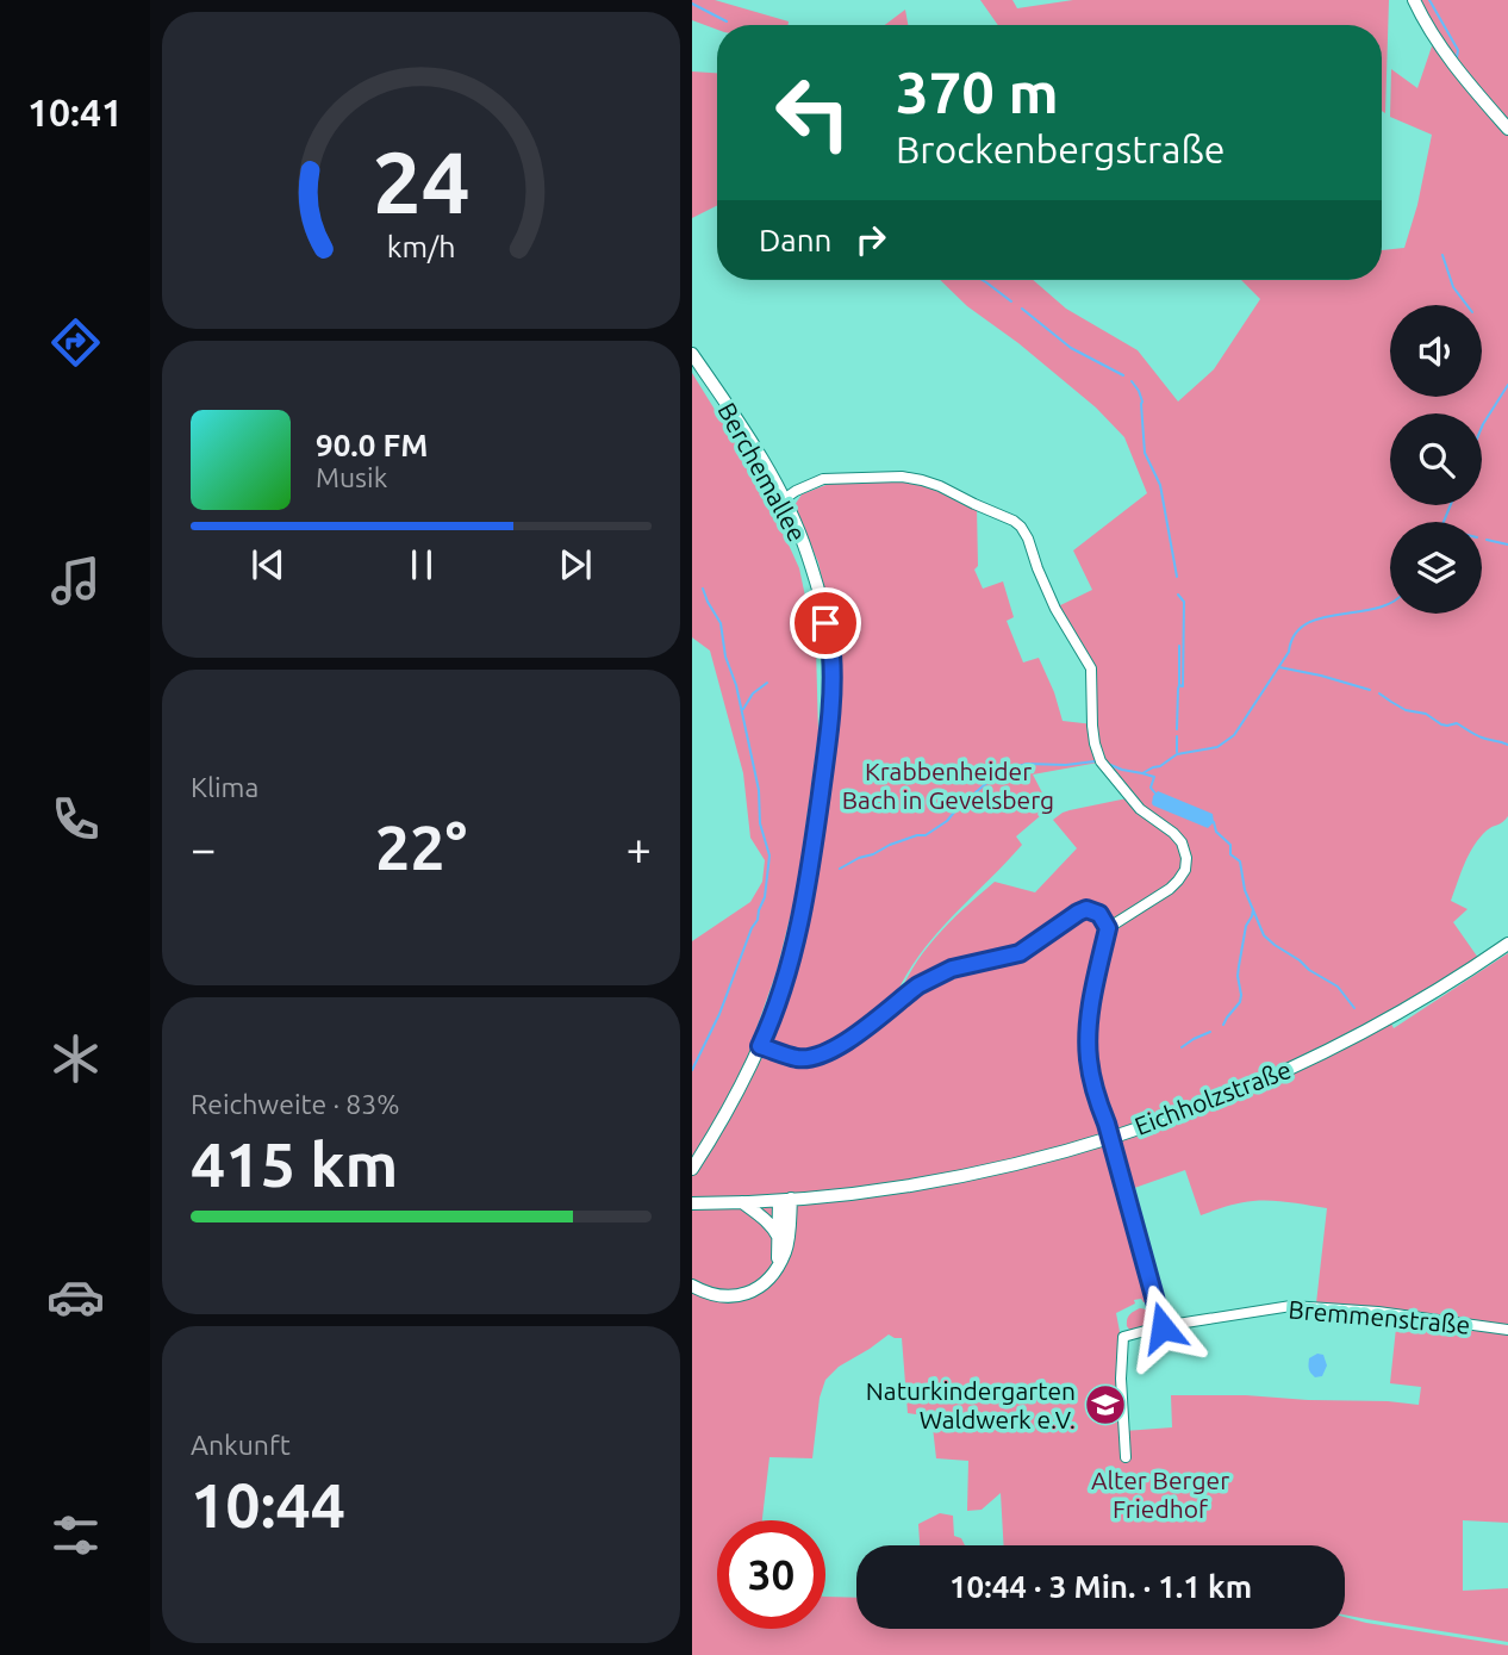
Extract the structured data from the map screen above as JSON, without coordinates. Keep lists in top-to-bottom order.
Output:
{
  "streets": {
    "main road": ["Berchemallee", "Eichholzstraße"],
    "street": ["Bremmenstraße"]
  },
  "parks": ["Krabbenheider Bach in Gevelsberg", "Alter Berger Friedhof"],
  "places": {
    "school or university": ["Naturkindergarten Waldwerk e.V."]
  },
  "page": {
    "tabs": "10:41",
    "turn": ["370 m", "Brockenbergstraße"],
    "then": "Dann",
    "song": ["90.0 FM", "Musik"],
    "tile": [
      "Klima",
      ["Reichweite · 83%", "415 km"],
      ["Ankunft", "10:44"]
    ],
    "heat": ["−", "22°", "+"],
    "limit": "30",
    "trip": "10:44 · 3 Min. · 1.1 km",
    "gauge": ["24", "km/h"]
  }
}
